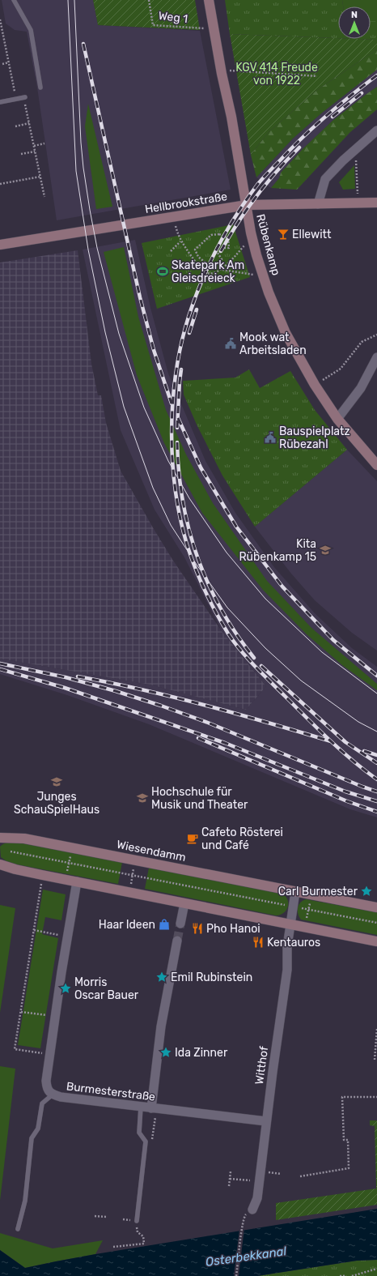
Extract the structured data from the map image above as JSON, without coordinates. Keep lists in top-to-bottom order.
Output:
{
  "streets": {
    "street": [
      "Hellbrookstraße",
      "Rübenkamp",
      "Wiesendamm",
      "Witthof",
      "Burmesterstraße"
    ],
    "path": ["Weg 1"]
  },
  "crossings": [
    ["Weg 1", "Rübenkamp"],
    ["Hellbrookstraße", "Rübenkamp"],
    ["Witthof", "Burmesterstraße"]
  ],
  "water": ["Osterbekkanal"],
  "parks": ["KGV 414 Freude von 1922"],
  "places": {
    "bar": ["Ellewitt"],
    "sports": ["Skatepark Am Gleisdreieck"],
    "public building": ["Mook wat Arbeitsladen", "Bauspielplatz Rübezahl"],
    "school or university": ["Kita Rübenkamp 15", "Junges SchauSpielHaus", "Hochschule für Musik und Theater"],
    "cafe": ["Cafeto Rösterei und Café"],
    "place": [
      "Carl Burmester",
      "Emil Rubinstein",
      "Morris Oscar Bauer",
      "Ida Zinner"
    ],
    "shop": ["Haar Ideen"],
    "restaurant": ["Pho Hanoi", "Kentauros"]
  },
  "north": "top"
}
